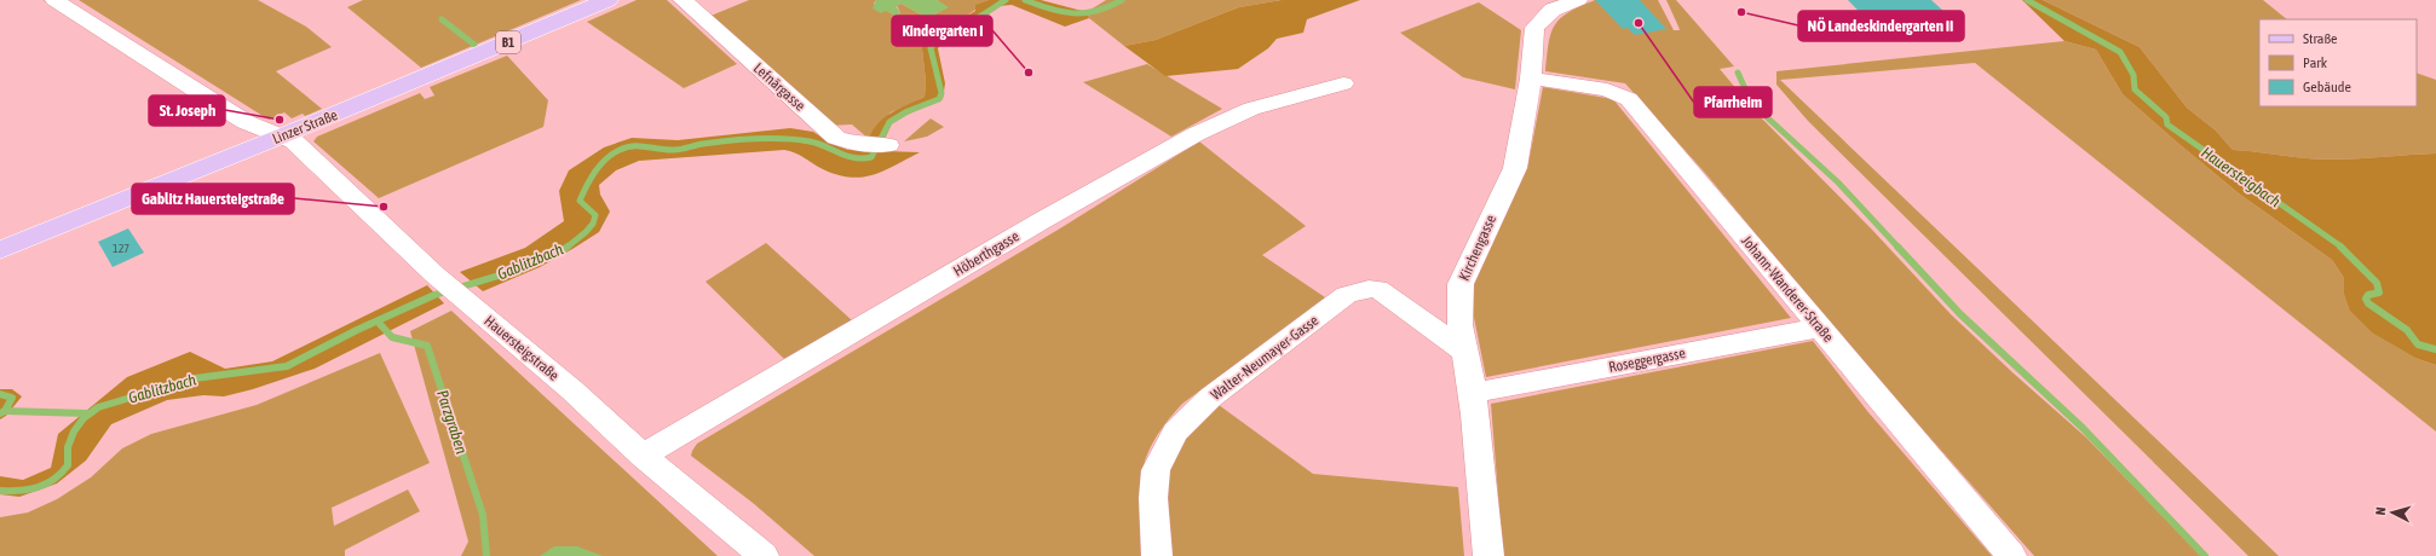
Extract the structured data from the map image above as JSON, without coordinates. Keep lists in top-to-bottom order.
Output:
{
  "streets": {
    "main road": ["B1", "Linzer Straße"],
    "street": [
      "Lefnärgasse",
      "Kirchengasse",
      "Höberthgasse",
      "Johann-Wanderer-Straße",
      "Hauersteigstraße",
      "Walter-Neumayer-Gasse",
      "Roseggergasse"
    ]
  },
  "crossings": [
    ["Linzer Straße", "Hauersteigstraße"],
    ["Kirchengasse", "Johann-Wanderer-Straße"],
    ["Kirchengasse", "Walter-Neumayer-Gasse"],
    ["Kirchengasse", "Roseggergasse"],
    ["Höberthgasse", "Hauersteigstraße"],
    ["Johann-Wanderer-Straße", "Roseggergasse"]
  ],
  "water": ["Hauersteigbach", "Gablitzbach", "Parzgraben"],
  "places": [
    "NÖ Landeskindergarten II",
    "Pfarrheim",
    "Kindergarten I",
    "St. Joseph",
    "Gablitz Hauersteigstraße"
  ],
  "house_numbers": ["127"],
  "legend": ["Straße", "Park", "Gebäude"],
  "north": "left"
}
